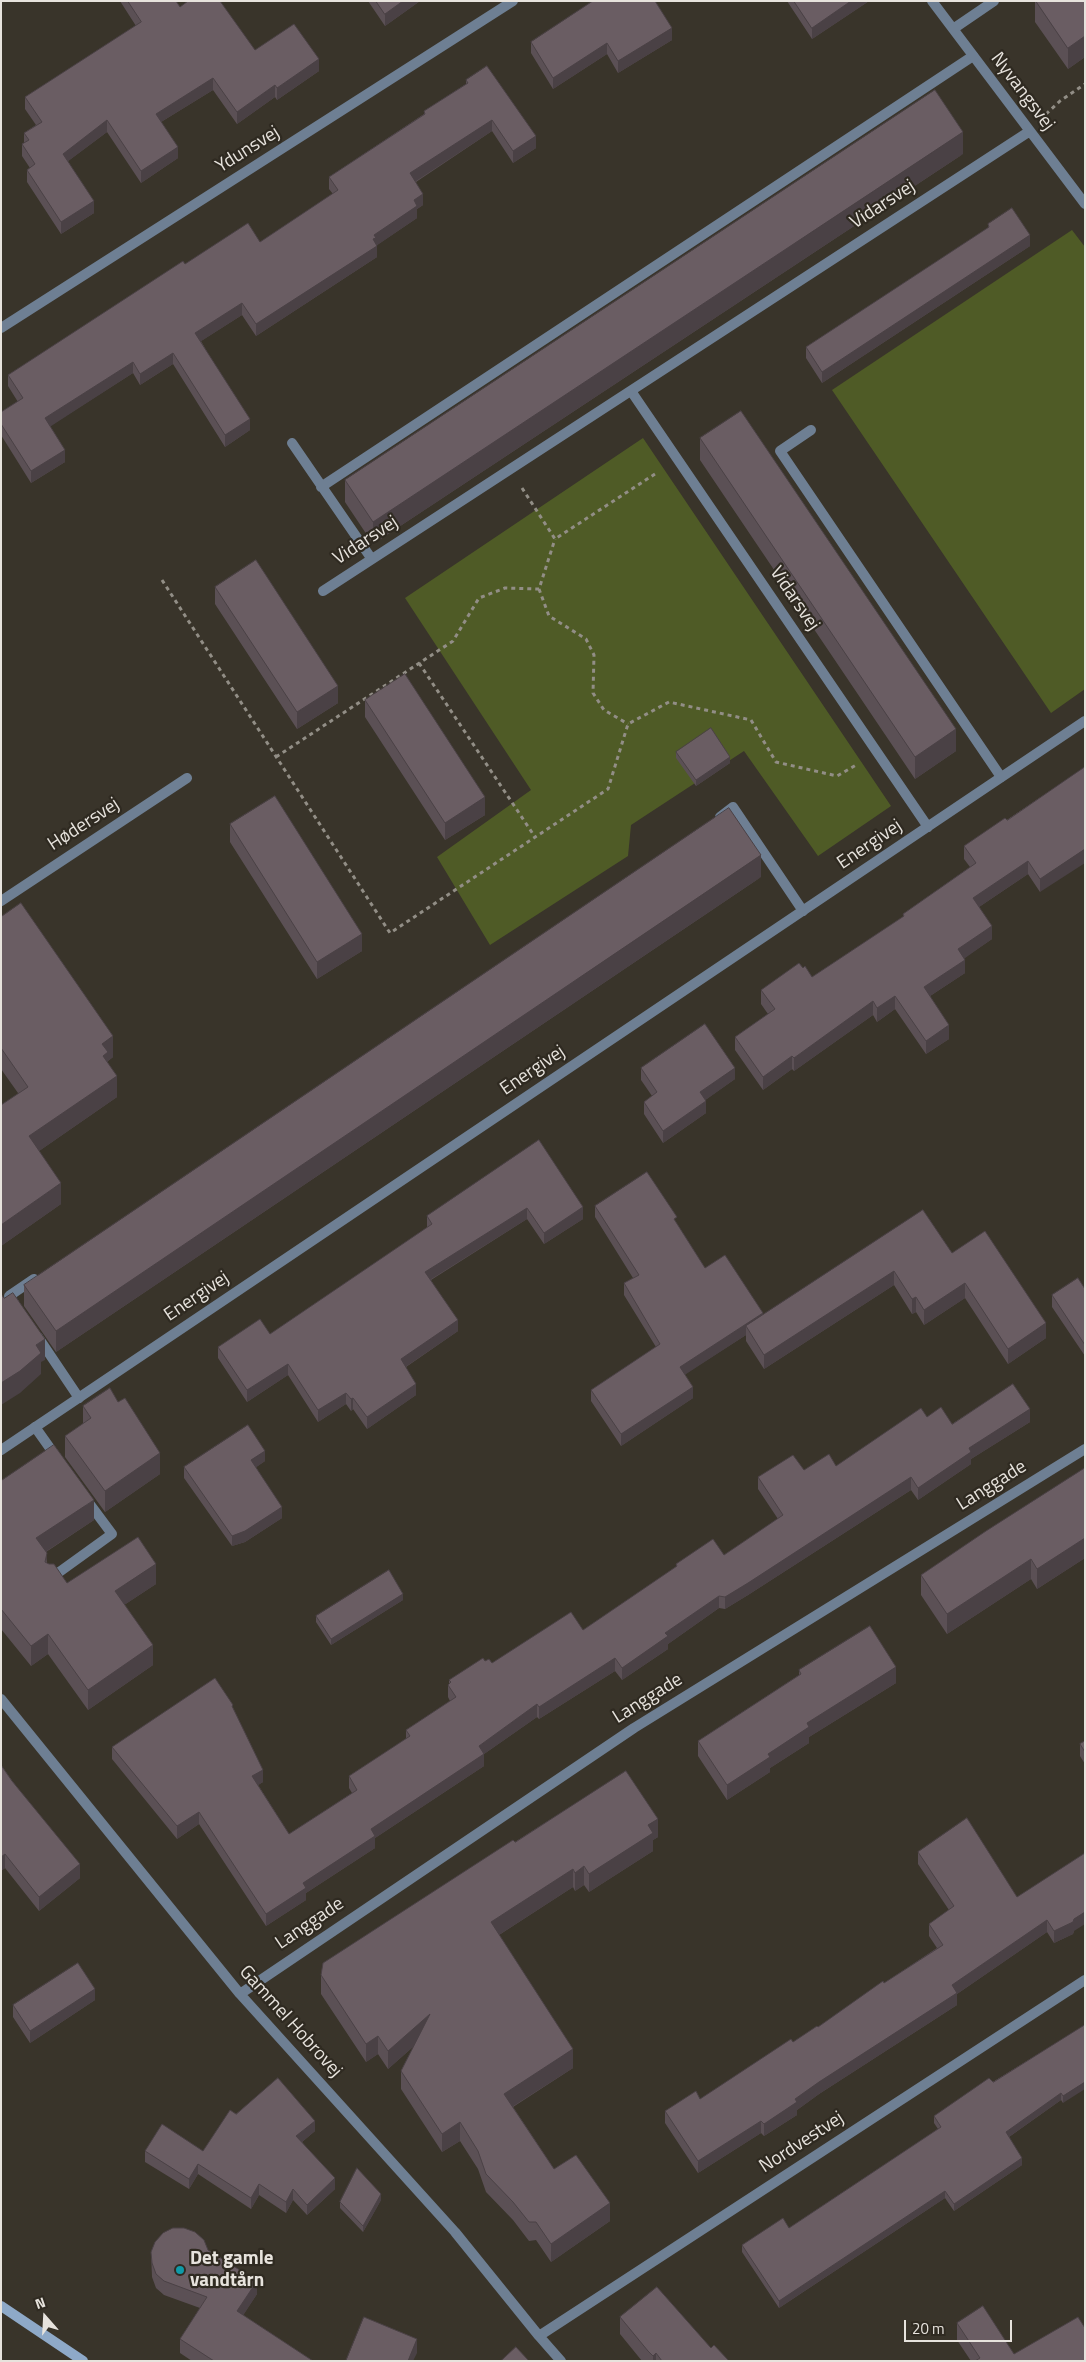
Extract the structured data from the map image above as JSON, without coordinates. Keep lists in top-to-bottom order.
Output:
{
  "streets": {
    "street": [
      "Nyvangsvej",
      "Ydunsvej",
      "Vidarsvej",
      "Hødersvej",
      "Energivej",
      "Langgade",
      "Gammel Hobrovej",
      "Nordvestvej"
    ]
  },
  "crossings": [
    ["Nyvangsvej", "Vidarsvej"],
    ["Vidarsvej", "Energivej"],
    ["Langgade", "Gammel Hobrovej"],
    ["Gammel Hobrovej", "Nordvestvej"]
  ],
  "places": ["Det gamle vandtårn"],
  "scale_bar": "20 m",
  "north": "top"
}
